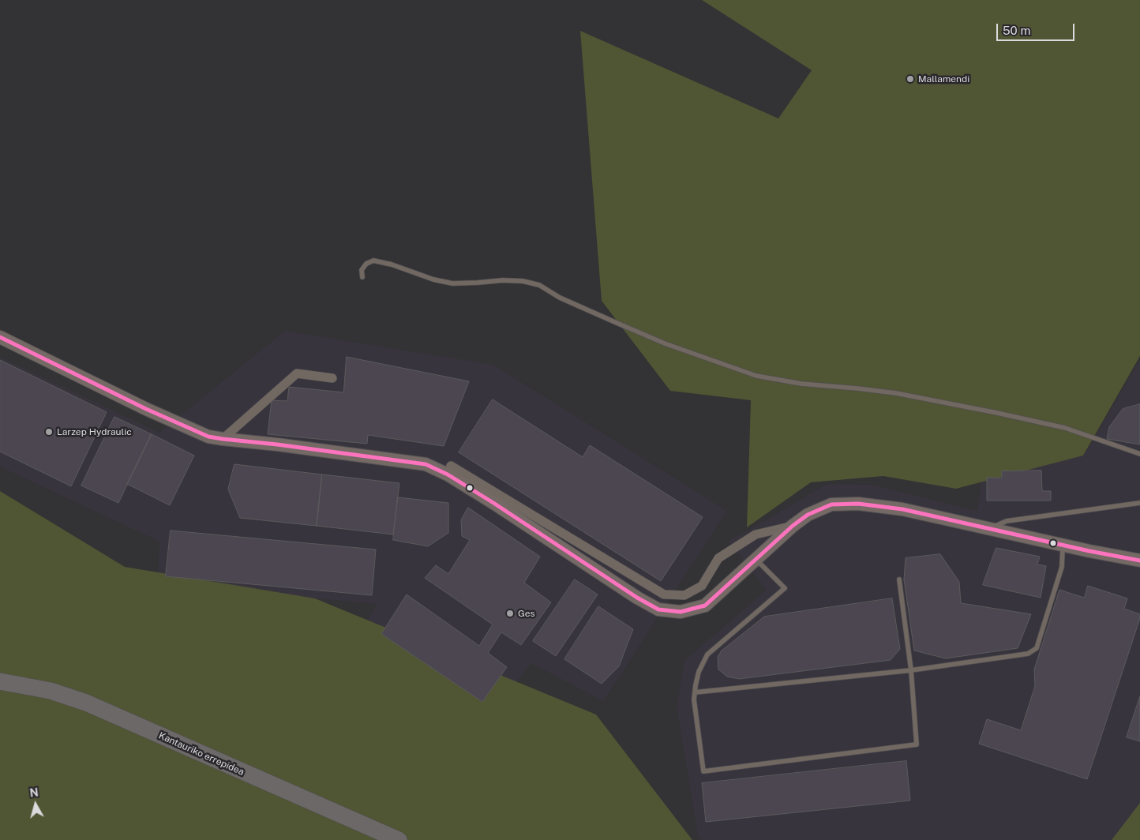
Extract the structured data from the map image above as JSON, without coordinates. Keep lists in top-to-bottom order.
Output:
{
  "streets": {
    "highway": ["Kantauriko errepidea"]
  },
  "places": ["Mallamendi", "Larzep Hydraulic", "Ges"],
  "scale_bar": "50 m",
  "north": "top"
}
